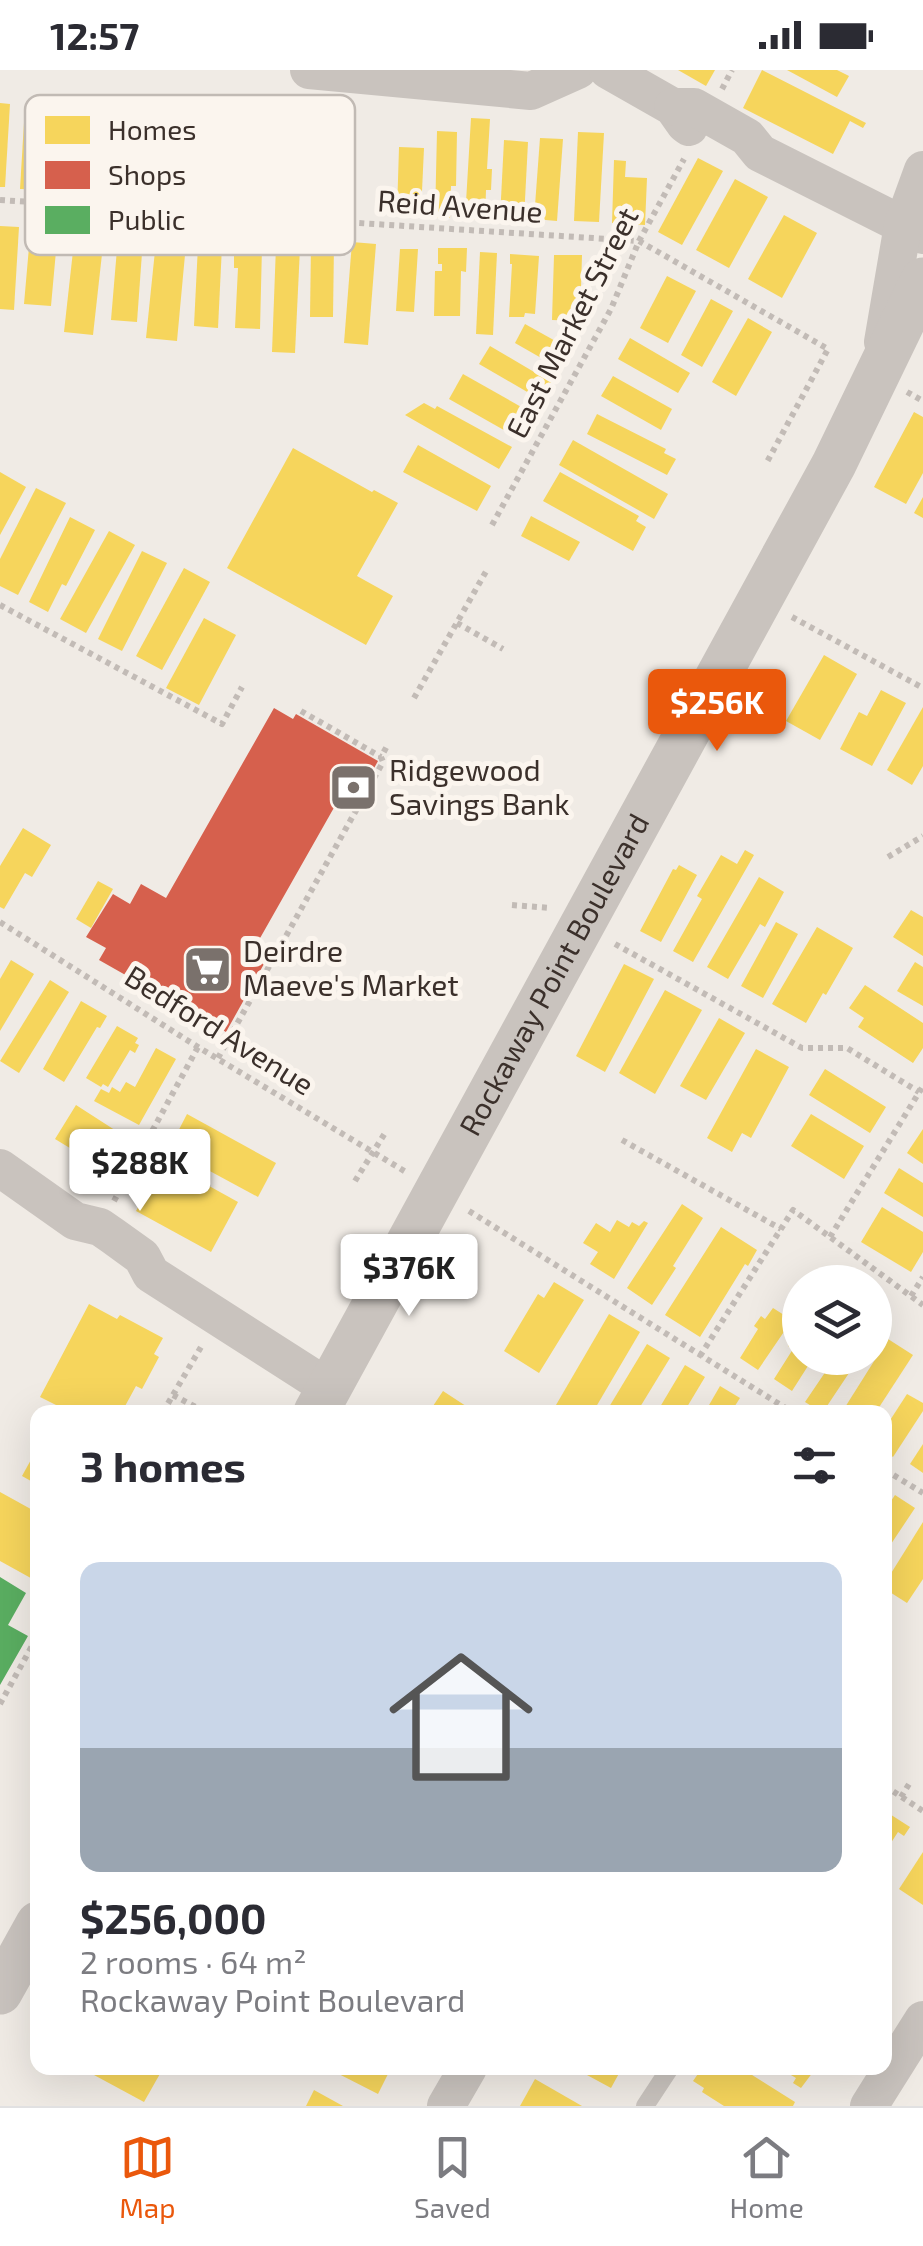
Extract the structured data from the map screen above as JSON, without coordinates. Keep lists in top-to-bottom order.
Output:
{
  "streets": {
    "street": ["Rockaway Point Boulevard"],
    "path": ["Reid Avenue", "East Market Street", "Bedford Avenue"]
  },
  "crossings": [
    ["Reid Avenue", "East Market Street"]
  ],
  "places": {
    "bank": ["Ridgewood Savings Bank"],
    "supermarket": ["Deirdre Maeve's Market"]
  },
  "legend": ["Homes", "Shops", "Public"],
  "page": {
    "status": "12:57",
    "price": ["$256K", "$288K", "$376K"],
    "heading": "3 homes",
    "list": [
      {
        "name": "$256,000",
        "note": "2 rooms · 64 m² · Rockaway Point Boulevard"
      }
    ],
    "tabs": ["Map", "Saved", "Home"]
  }
}
